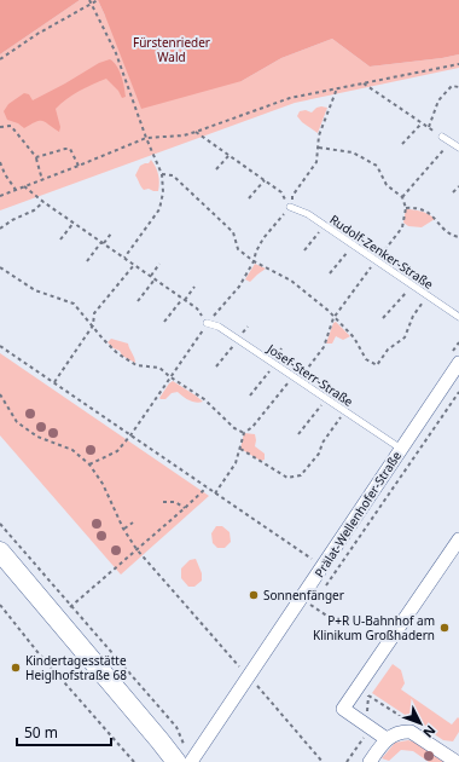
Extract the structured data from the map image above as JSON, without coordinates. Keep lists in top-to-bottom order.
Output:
{
  "streets": {
    "street": ["Prälat-Wellenhofer-Straße"],
    "lane": ["Rudolf-Zenker-Straße", "Josef-Sterr-Straße"]
  },
  "crossings": [
    ["Josef-Sterr-Straße", "Prälat-Wellenhofer-Straße"]
  ],
  "parks": ["Fürstenrieder Wald"],
  "places": ["Sonnenfänger", "P+R U-Bahnhof am Klinikum Großhadern", "Kindertagesstätte Heiglhofstraße 68"],
  "scale_bar": "50 m",
  "north": "bottom right"
}
